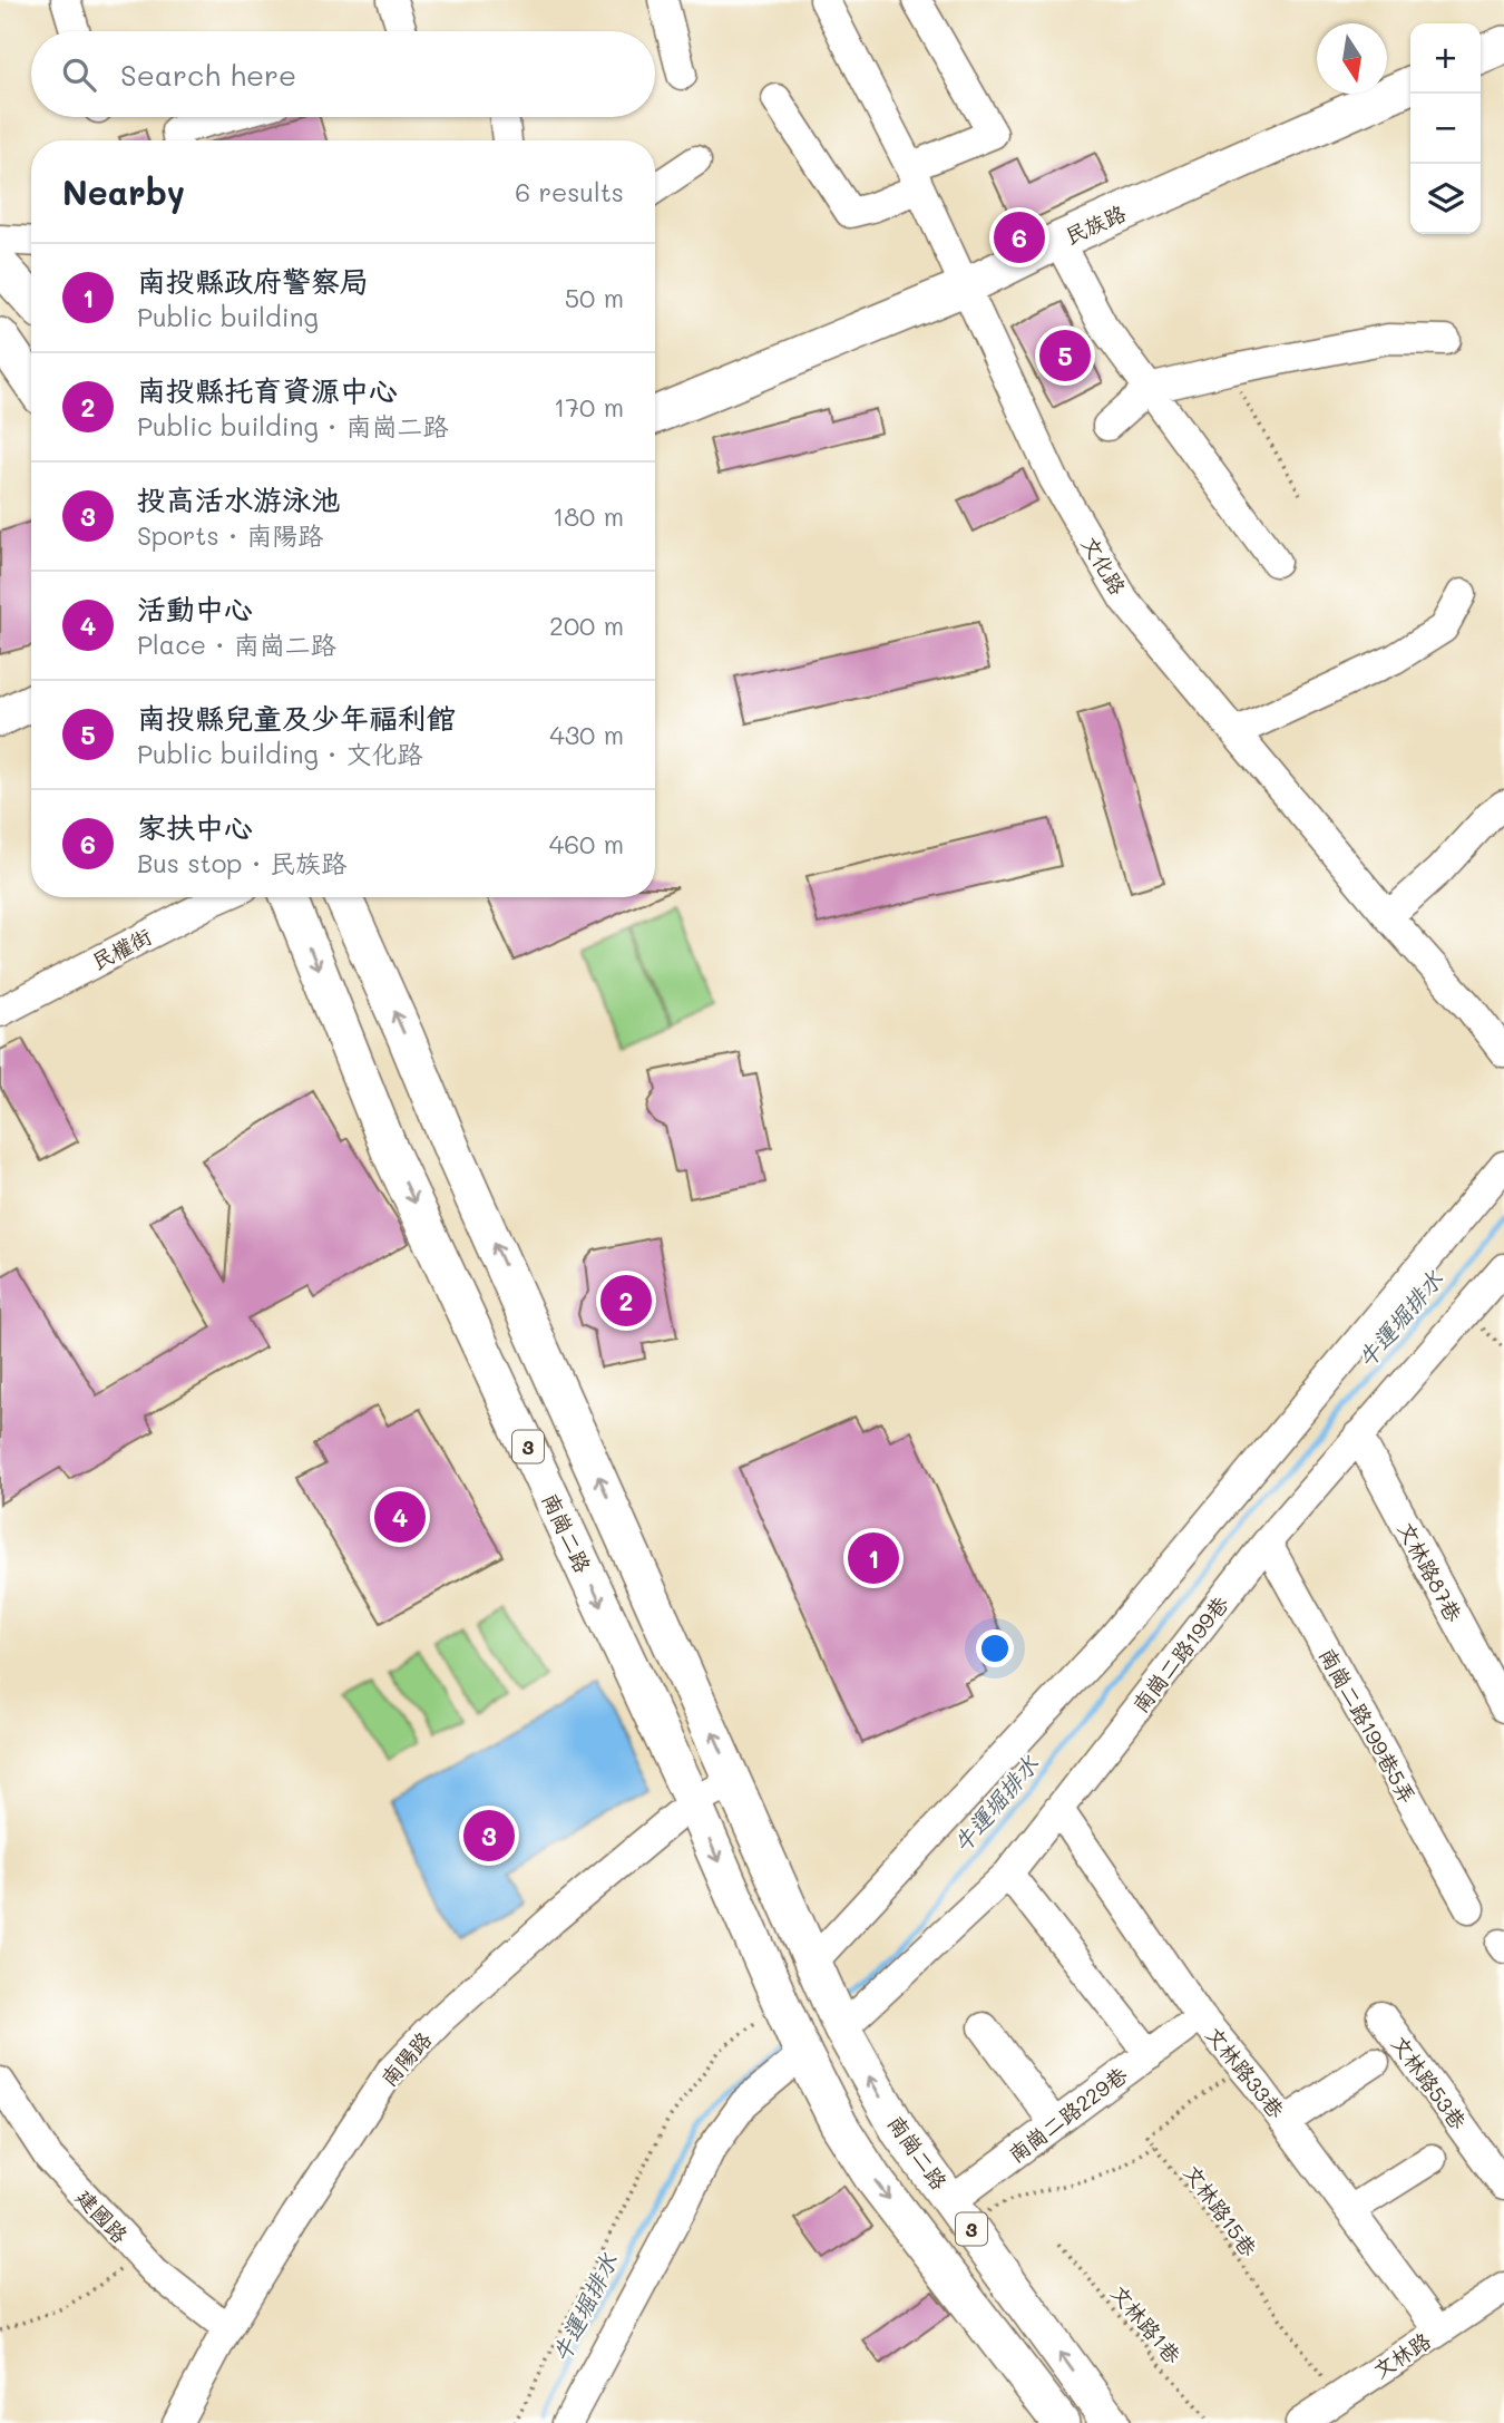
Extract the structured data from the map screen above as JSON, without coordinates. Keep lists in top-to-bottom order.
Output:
{
  "streets": {
    "main road": ["民族路", "3", "南崗二路"],
    "street": [
      "文化路",
      "民權街",
      "文林路87巷",
      "南崗二路199巷",
      "南崗二路199巷5弄",
      "南陽路",
      "文林路33巷",
      "文林路53巷",
      "南崗二路229巷",
      "建國路",
      "文林路"
    ],
    "path": ["文林路15巷", "文林路1巷"]
  },
  "crossings": [
    ["民族路", "文化路"],
    ["3", "南崗二路"],
    ["3", "南崗二路199巷"],
    ["3", "南陽路"],
    ["南崗二路", "南崗二路199巷"],
    ["南崗二路", "南陽路"],
    ["南崗二路", "南崗二路229巷"],
    ["文林路87巷", "南崗二路199巷"],
    ["南崗二路199巷", "南崗二路199巷5弄"],
    ["南崗二路199巷", "文林路33巷"],
    ["南陽路", "建國路"],
    ["文林路33巷", "文林路"],
    ["文林路15巷", "文林路"]
  ],
  "water": ["牛運堀排水"],
  "north": "bottom",
  "page": {
    "map_buttons": ["+", "−"],
    "search": "Search here",
    "heading": ["Nearby", "6 results"],
    "pins": [
      "6",
      "5",
      "2",
      "4",
      "1",
      "3"
    ],
    "list": [
      {
        "mark": "1",
        "name": "南投縣政府警察局",
        "note": "Public building",
        "value": "50 m"
      },
      {
        "mark": "2",
        "name": "南投縣托育資源中心",
        "note": "Public building · 南崗二路",
        "value": "170 m"
      },
      {
        "mark": "3",
        "name": "投高活水游泳池",
        "note": "Sports · 南陽路",
        "value": "180 m"
      },
      {
        "mark": "4",
        "name": "活動中心",
        "note": "Place · 南崗二路",
        "value": "200 m"
      },
      {
        "mark": "5",
        "name": "南投縣兒童及少年福利館",
        "note": "Public building · 文化路",
        "value": "430 m"
      },
      {
        "mark": "6",
        "name": "家扶中心",
        "note": "Bus stop · 民族路",
        "value": "460 m"
      }
    ]
  }
}
